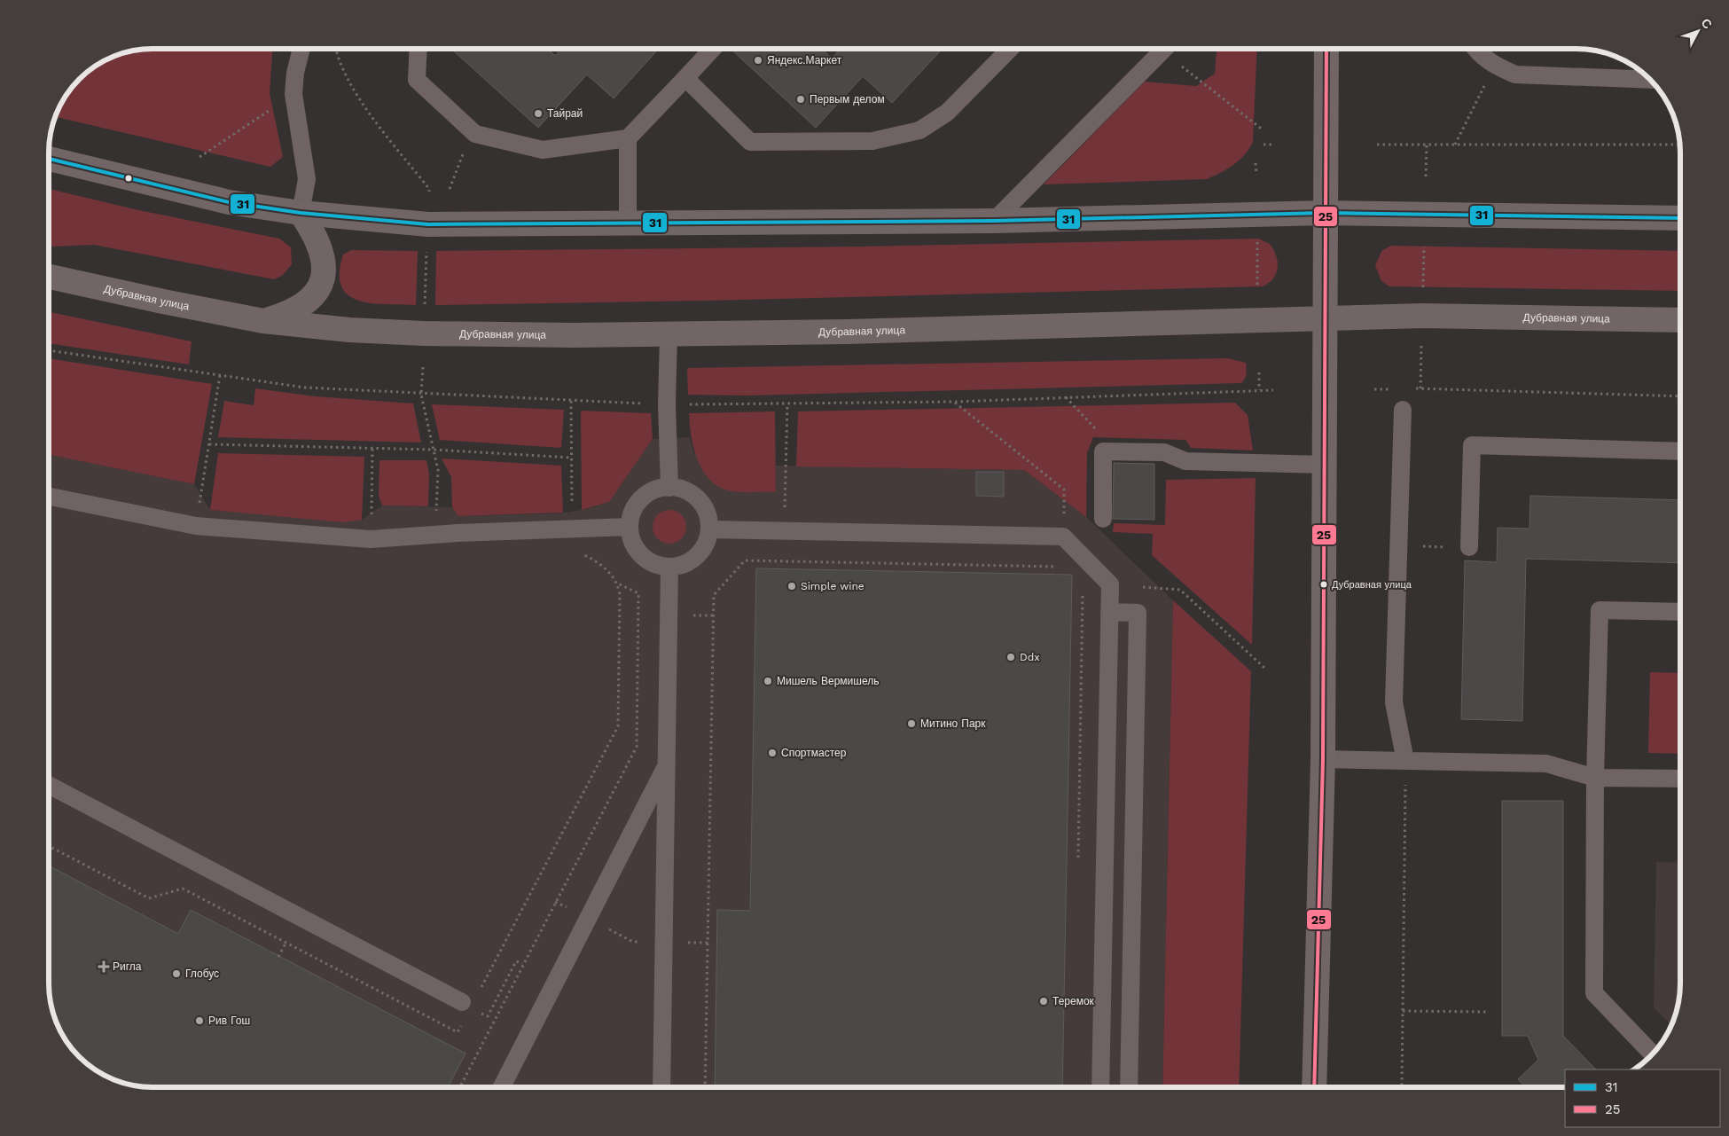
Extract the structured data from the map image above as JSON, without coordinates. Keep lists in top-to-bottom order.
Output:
{
  "streets": {
    "main road": ["Дубравная улица"]
  },
  "places": {
    "other": [
      "Яндекс.Маркет",
      "Первым делом",
      "Тайрай",
      "Дубравная улица",
      "Simple wine",
      "Ddx",
      "Мишель Вермишель",
      "Митино Парк",
      "Спортмастер",
      "Глобус",
      "Теремок",
      "Рив Гош"
    ],
    "health": ["Ригла"]
  },
  "lines": ["transit line 25", "transit line 31"],
  "legend": ["31", "25"],
  "north": "top right"
}
